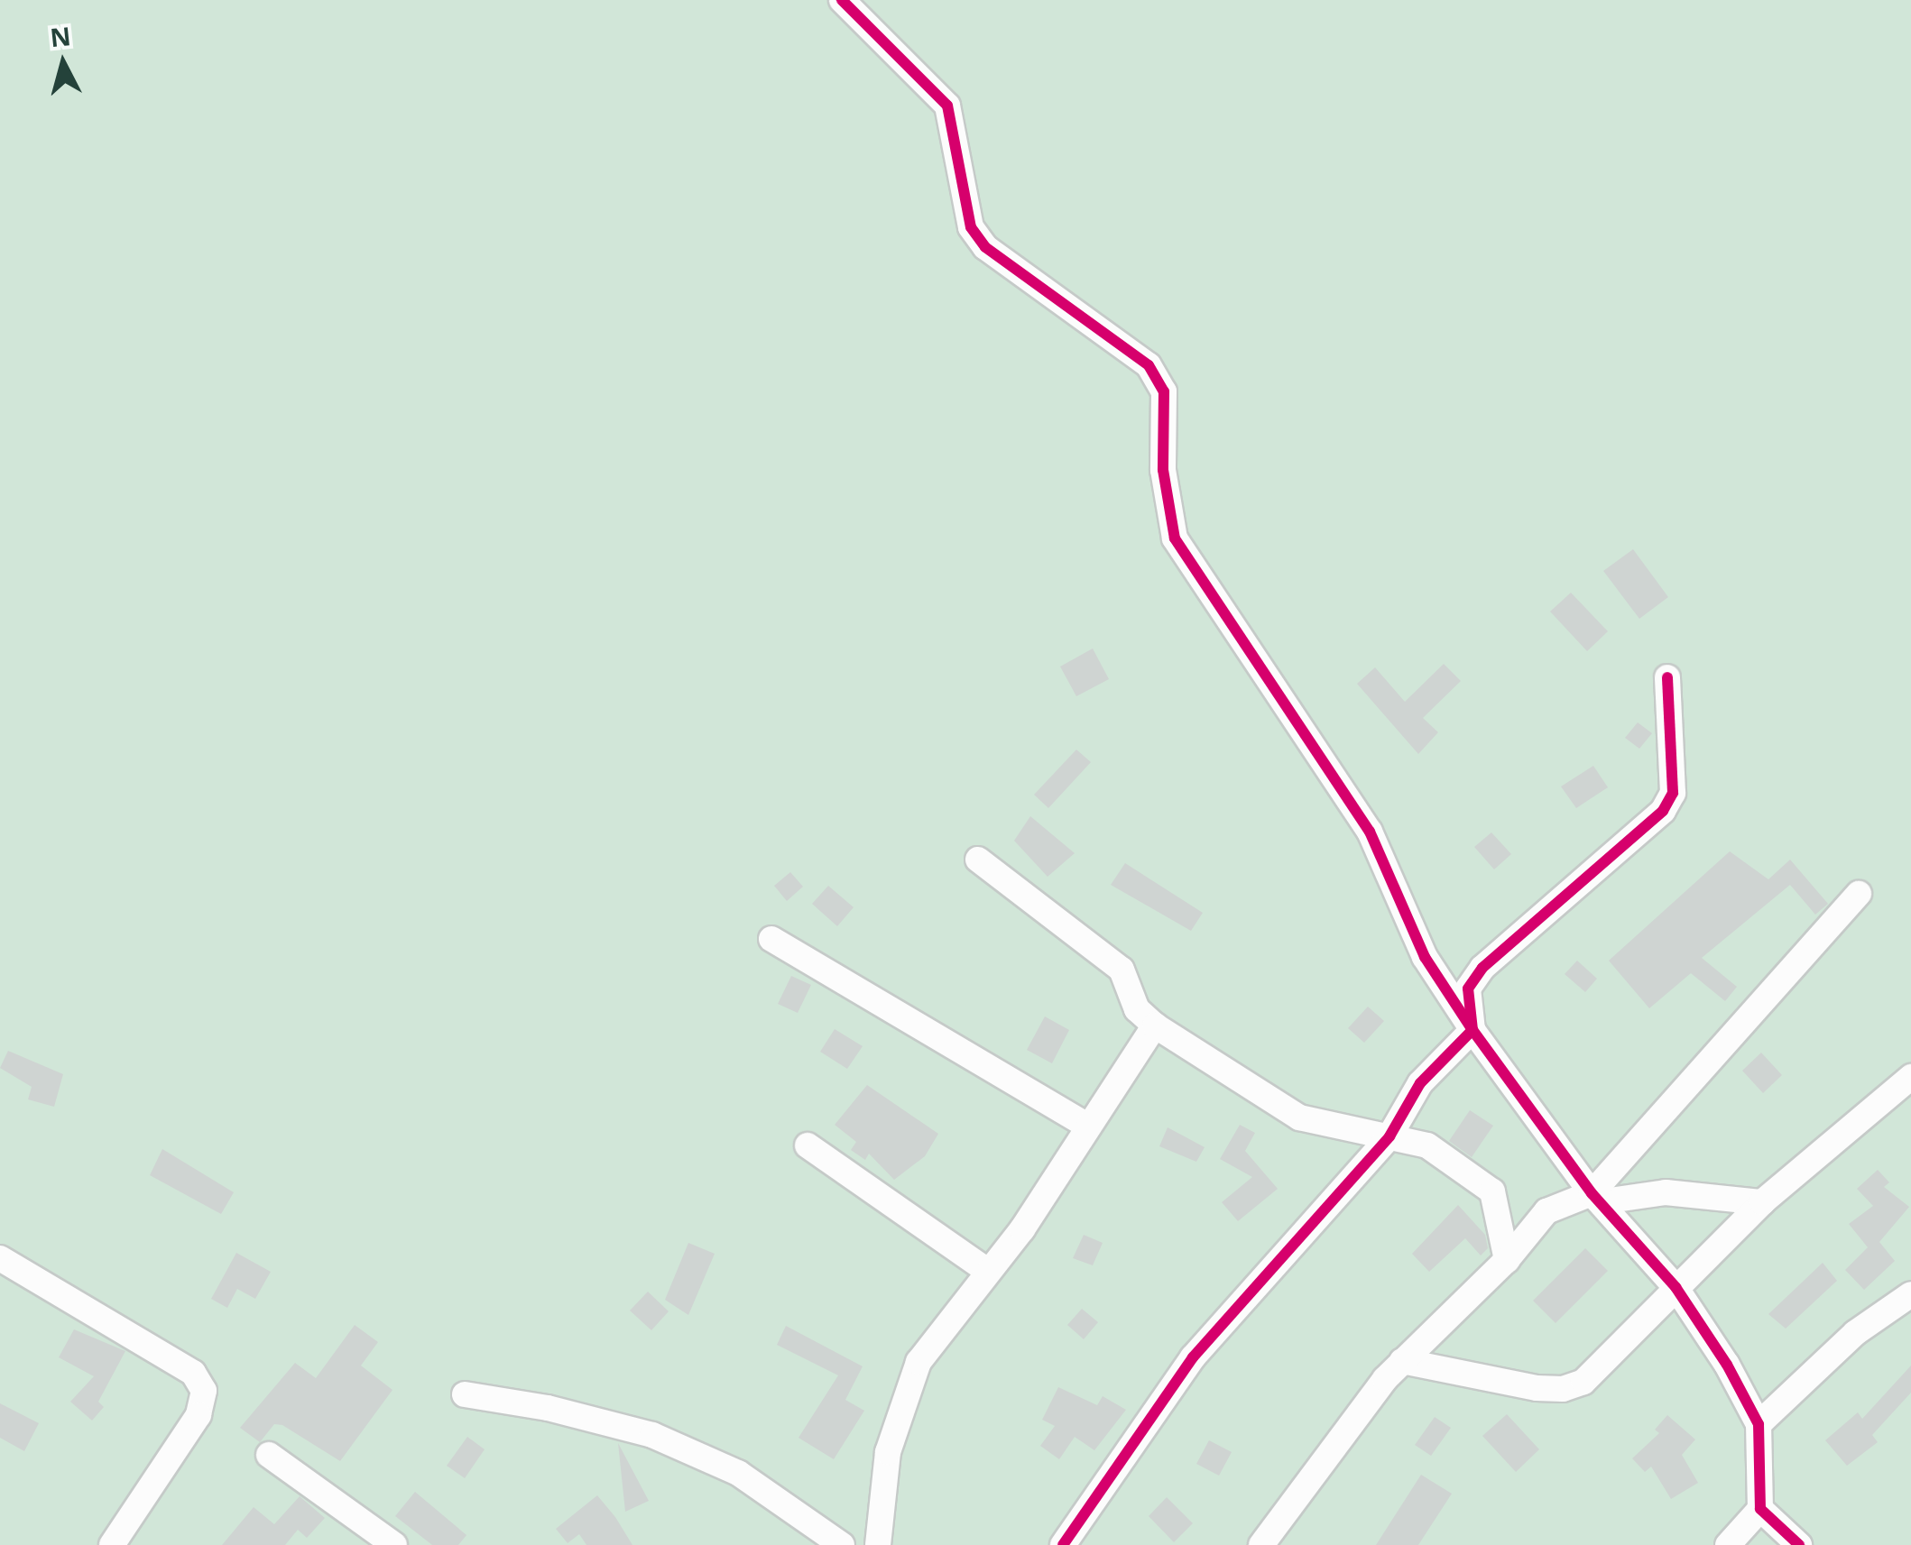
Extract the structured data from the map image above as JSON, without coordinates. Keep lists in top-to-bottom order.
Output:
{
  "north": "top"
}
